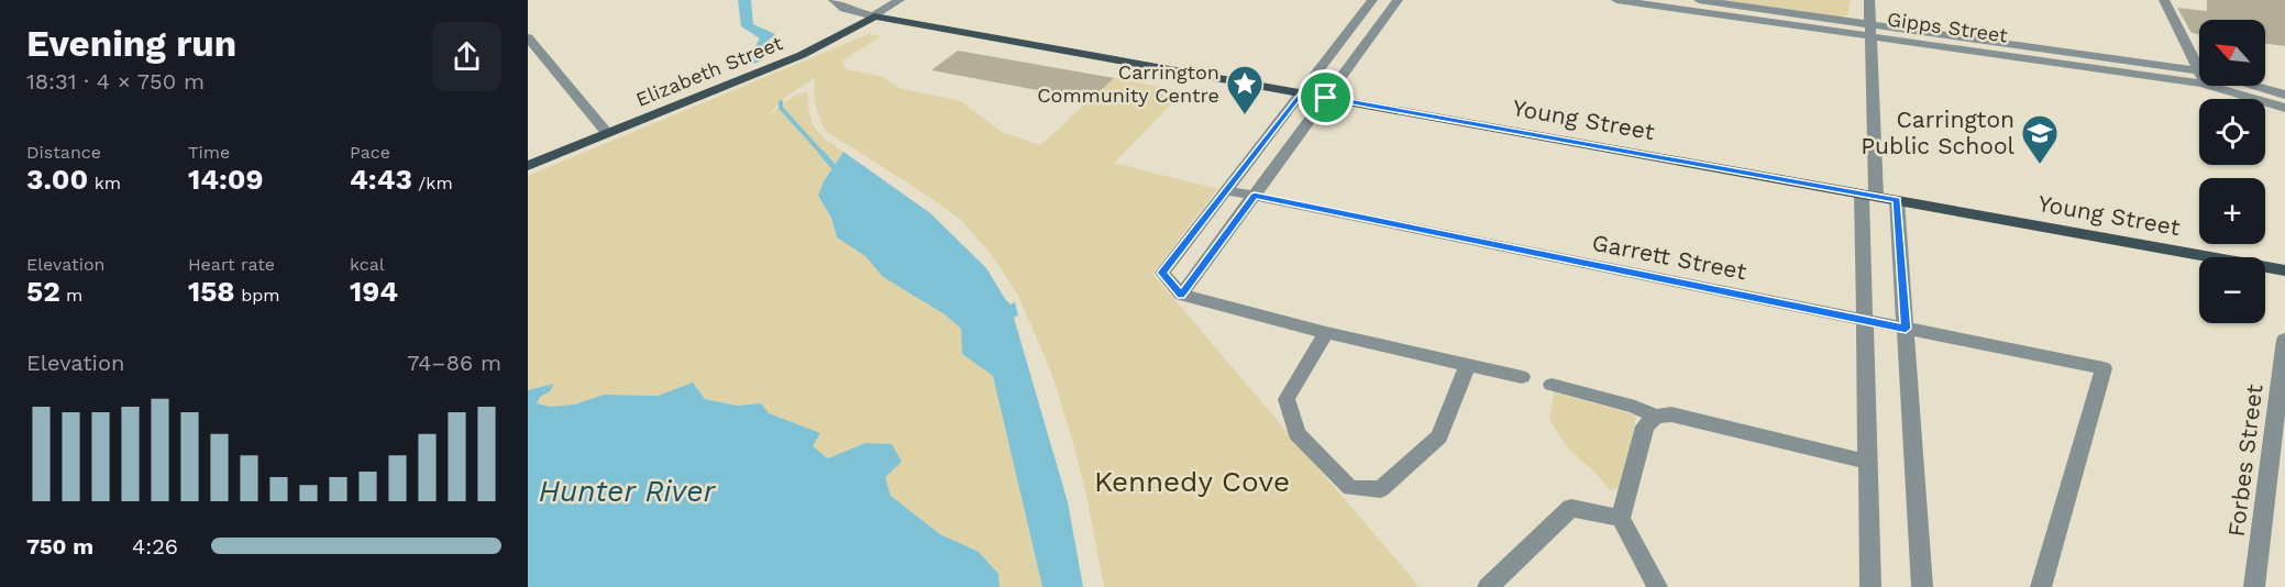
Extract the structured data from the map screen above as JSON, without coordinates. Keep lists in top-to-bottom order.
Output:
{
  "streets": {
    "main road": ["Elizabeth Street", "Young Street"],
    "street": ["Gipps Street", "Garrett Street", "Forbes Street"]
  },
  "crossings": [
    ["Elizabeth Street", "Young Street"]
  ],
  "water": ["Hunter River"],
  "parks": ["Kennedy Cove"],
  "places": {
    "place": ["Carrington Community Centre"],
    "school or university": ["Carrington Public School"]
  },
  "north": "top left",
  "page": {
    "heading": ["Evening run", "18:31 · 4 × 750 m"],
    "map_buttons": ["+", "−"],
    "stats": [
      ["Distance", "3.00 km"],
      ["Time", "14:09"],
      ["Pace", "4:43 /km"],
      ["Elevation", "52 m"],
      ["Heart rate", "158 bpm"],
      ["kcal", "194"]
    ],
    "chart": ["Elevation", "74–86 m"],
    "list": [
      {
        "name": "750 m",
        "note": "4:26"
      }
    ]
  }
}
